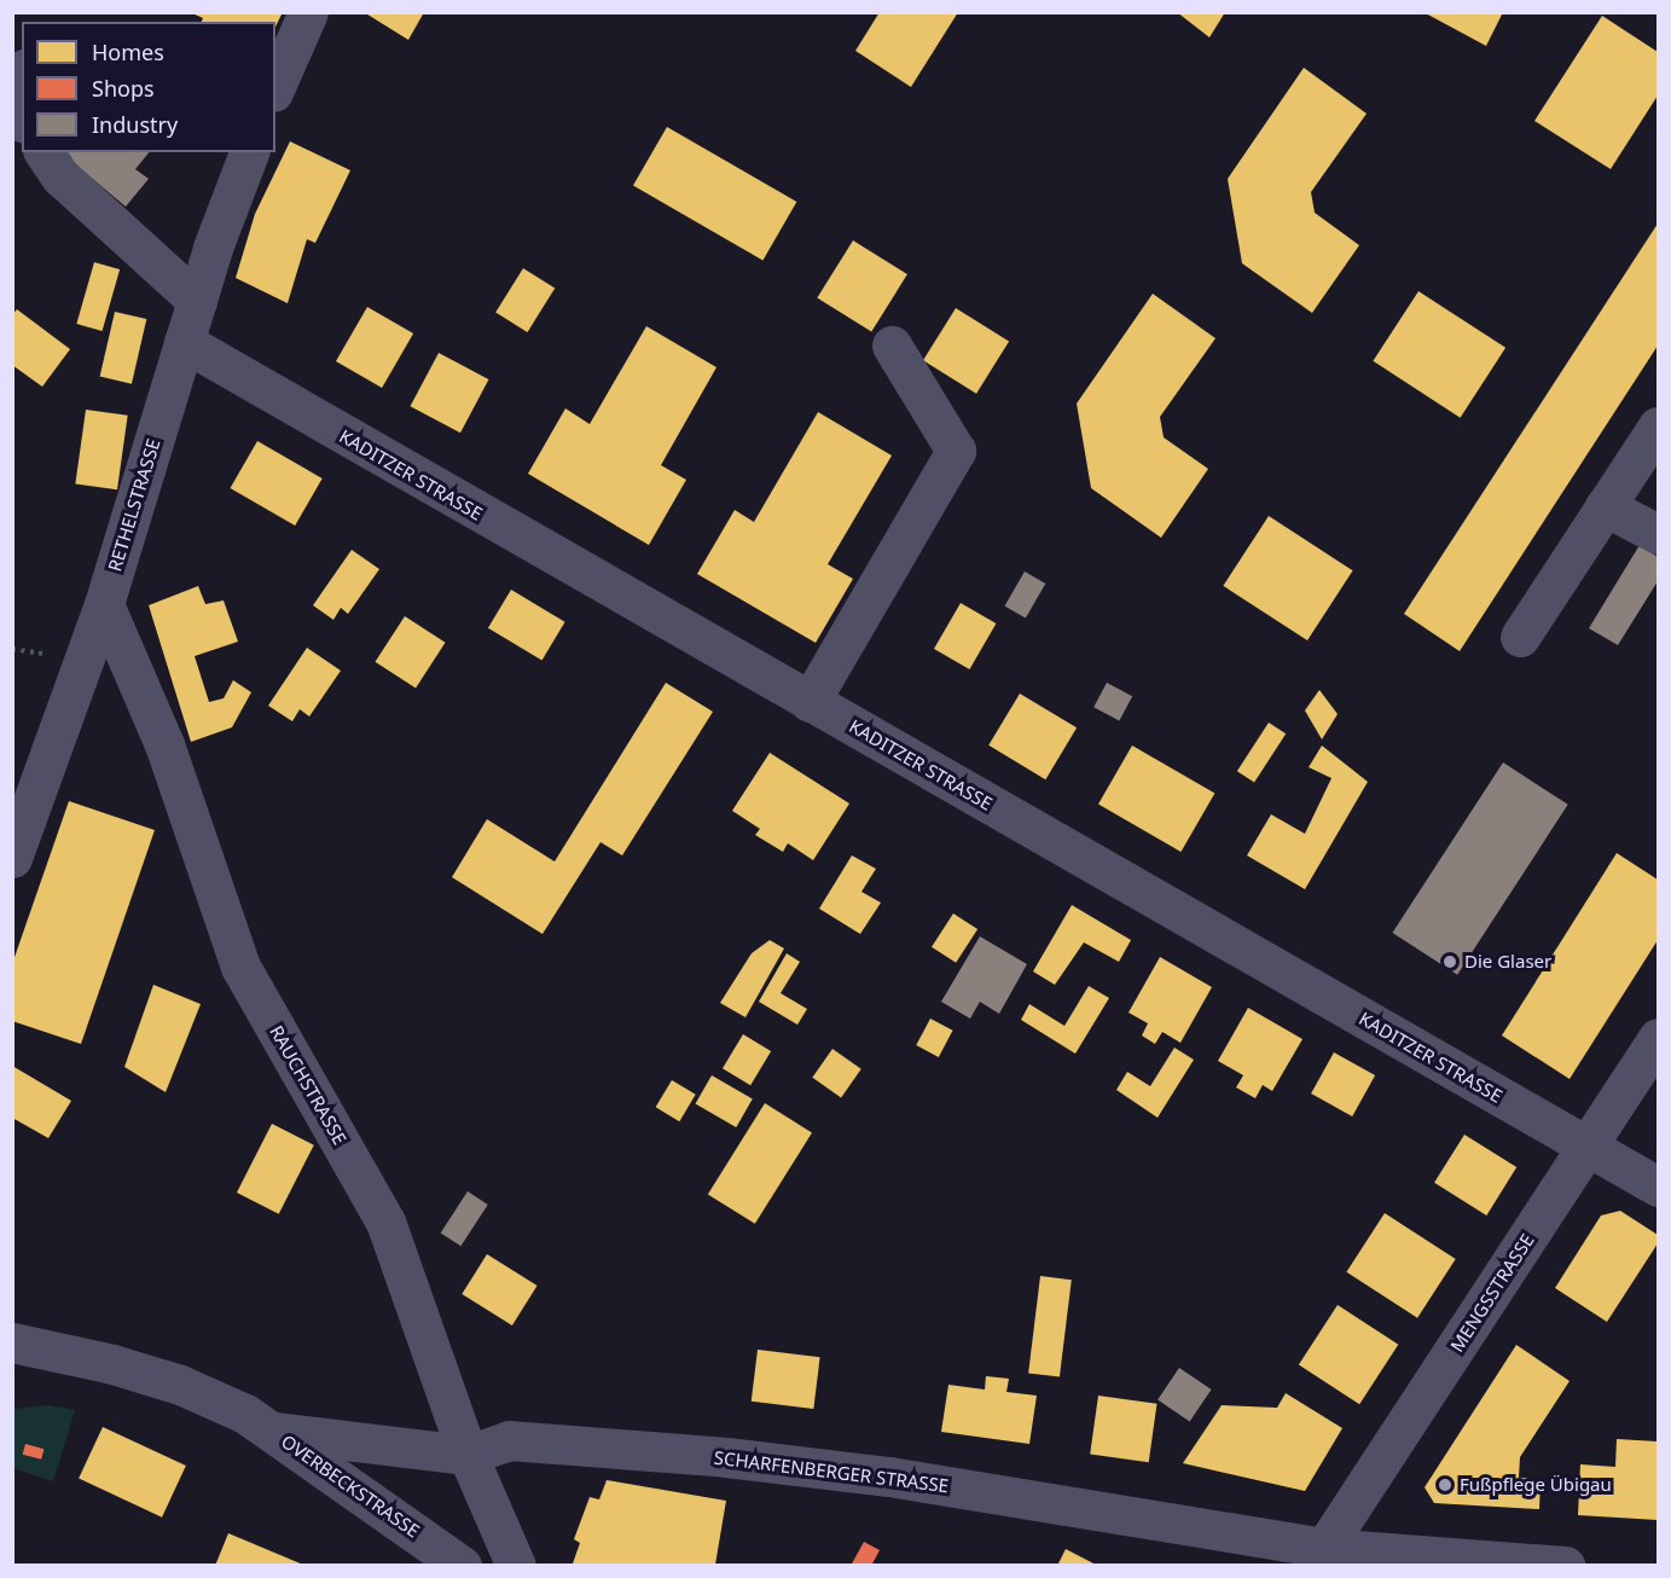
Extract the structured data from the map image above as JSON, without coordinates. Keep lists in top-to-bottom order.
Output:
{
  "streets": {
    "street": [
      "KADITZER STRASSE",
      "RETHELSTRASSE",
      "RAUCHSTRASSE",
      "MENGSSTRASSE",
      "SCHARFENBERGER STRASSE",
      "OVERBECKSTRASSE"
    ]
  },
  "crossings": [
    ["KADITZER STRASSE", "RETHELSTRASSE"],
    ["KADITZER STRASSE", "MENGSSTRASSE"],
    ["RETHELSTRASSE", "RAUCHSTRASSE"],
    ["RAUCHSTRASSE", "SCHARFENBERGER STRASSE"],
    ["MENGSSTRASSE", "SCHARFENBERGER STRASSE"],
    ["SCHARFENBERGER STRASSE", "OVERBECKSTRASSE"]
  ],
  "places": ["Die Glaser", "Fußpflege Übigau"],
  "legend": ["Homes", "Shops", "Industry"]
}
